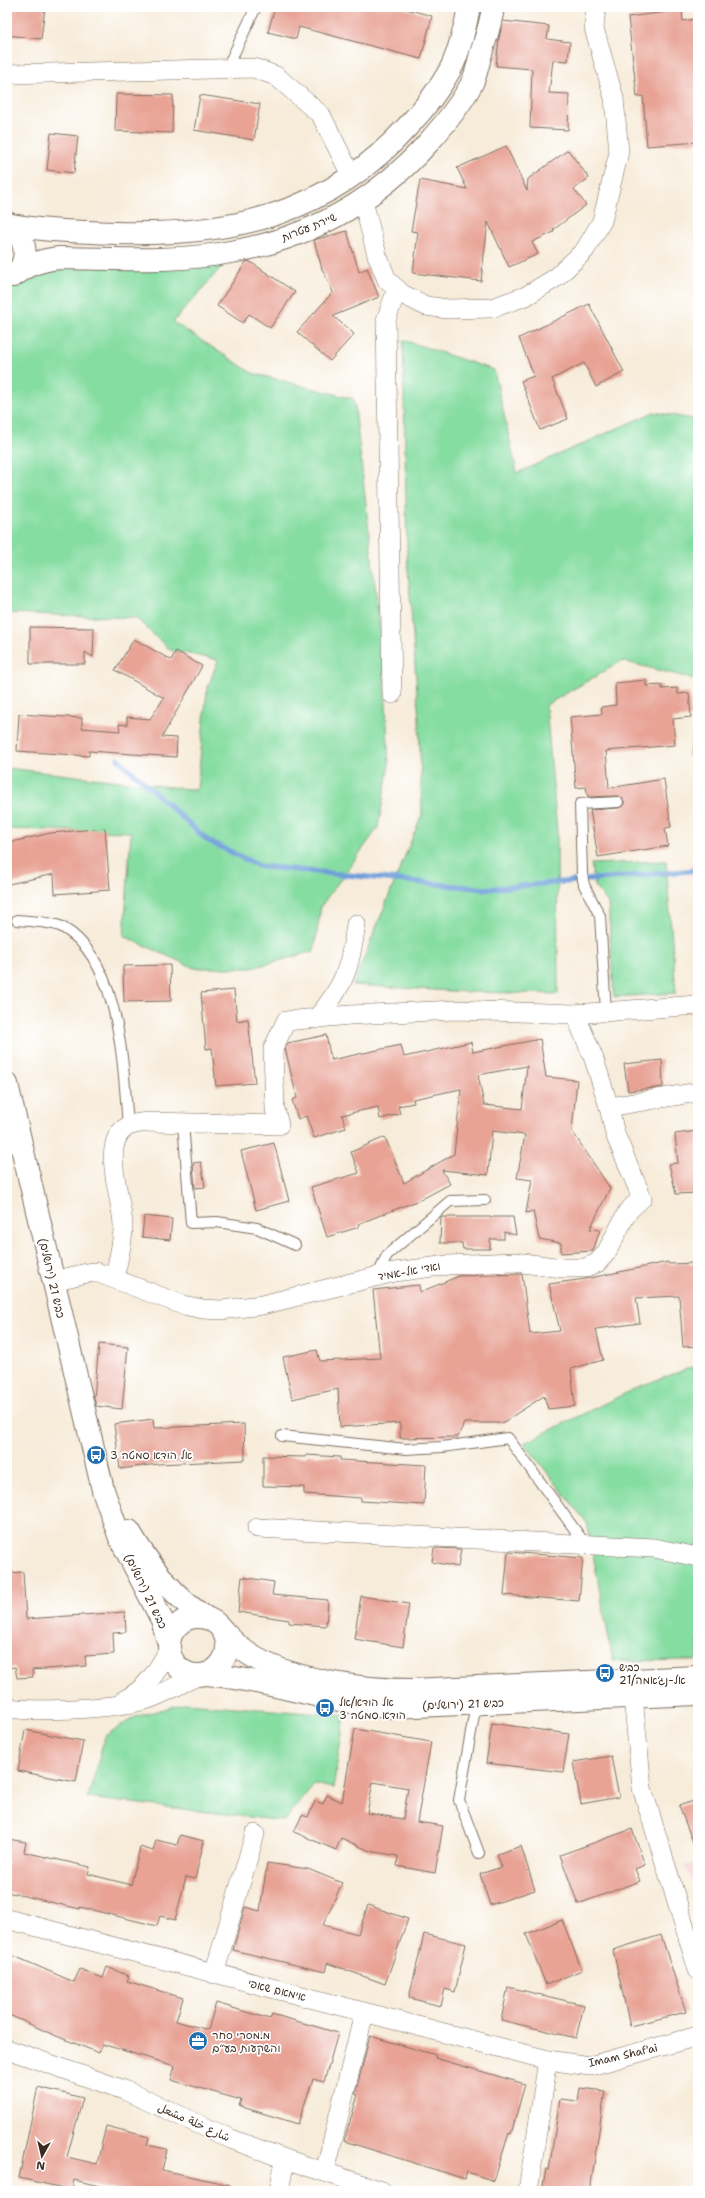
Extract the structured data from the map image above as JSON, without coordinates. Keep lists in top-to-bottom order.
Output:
{
  "streets": {
    "main road": ["שיירת עטרות", "כביש 21 (ירושלים)"],
    "street": [
      "ואדי אל-אמיד",
      "אימאם שאפי",
      "Imam Shaf'ai",
      "شارع خلة مشعل"
    ]
  },
  "crossings": [
    ["ואדי אל-אמיד", "כביש 21 (ירושלים)"],
    ["אימאם שאפי", "Imam Shaf'ai"]
  ],
  "places": {
    "bus stop": ["אל הודא סמטה 3", "כביש 21/אל-נג׳אמה", "אל הודא/אל הודא סמטה 3"],
    "office": ["מ.מסרי סחר והשקעות בע״ם"]
  },
  "north": "bottom"
}
